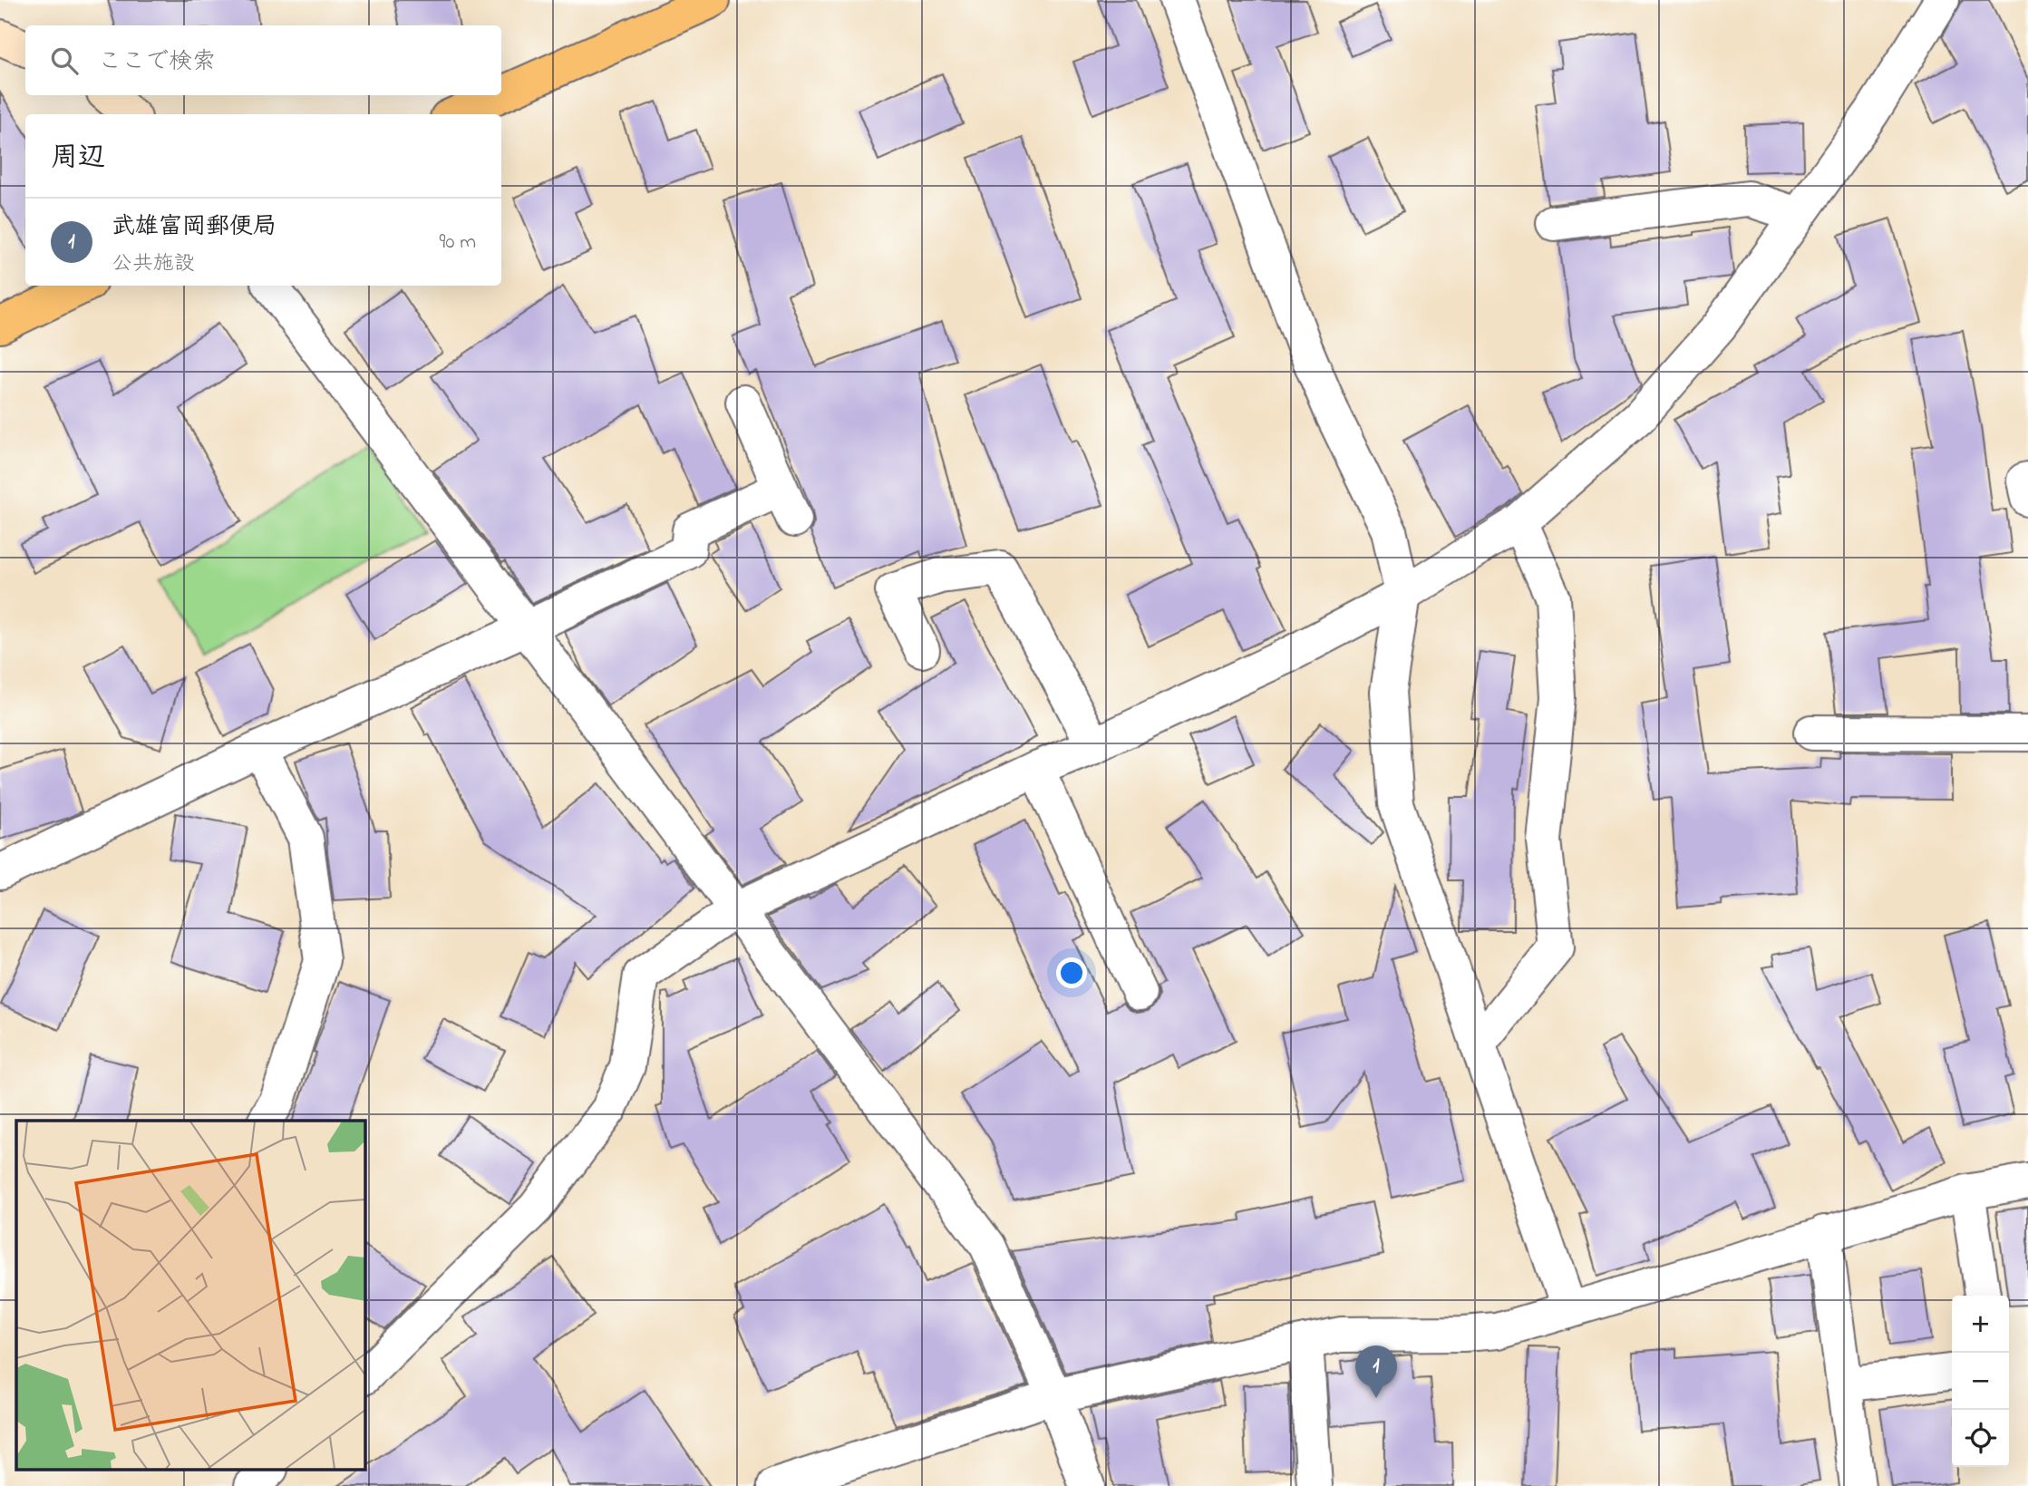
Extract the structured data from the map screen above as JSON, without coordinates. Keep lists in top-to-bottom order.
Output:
{
  "page": {
    "search": "ここで検索",
    "heading": "周辺",
    "list": [
      {
        "mark": "1",
        "name": "武雄富岡郵便局",
        "note": "公共施設",
        "value": "90 m"
      }
    ],
    "map_buttons": ["+", "−"],
    "pins": "1"
  }
}
